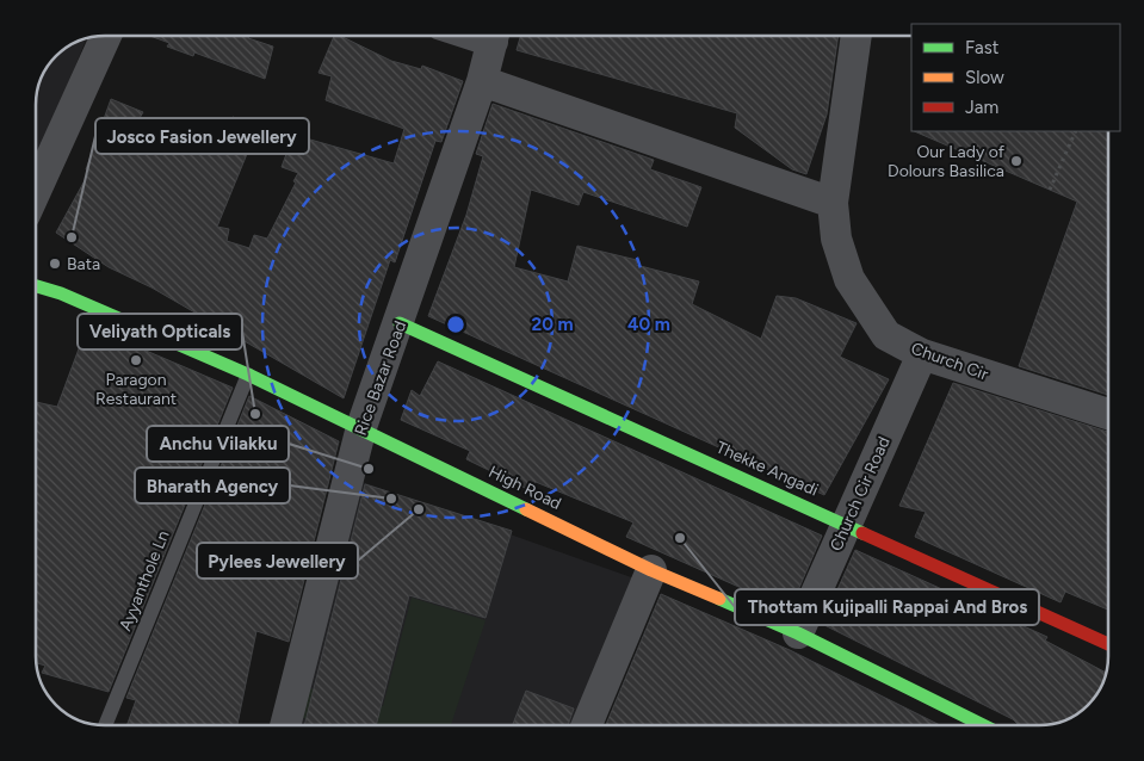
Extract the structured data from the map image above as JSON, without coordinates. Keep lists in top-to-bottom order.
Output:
{
  "streets": {
    "main road": ["Thekke Angadi", "High Road"],
    "street": ["Church Cir", "Rice Bazar Road", "Church Cir Road"],
    "lane": ["Ayyanthole Ln"]
  },
  "crossings": [
    ["Church Cir", "Church Cir Road"],
    ["Rice Bazar Road", "Thekke Angadi"],
    ["Rice Bazar Road", "High Road"],
    ["Thekke Angadi", "Church Cir Road"],
    ["High Road", "Church Cir Road"],
    ["High Road", "Ayyanthole Ln"]
  ],
  "places": [
    "Our Lady of Dolours Basilica",
    "Josco Fasion Jewellery",
    "Bata",
    "Paragon Restaurant",
    "Veliyath Opticals",
    "Anchu Vilakku",
    "Bharath Agency",
    "Pylees Jewellery",
    "Thottam Kujipalli Rappai And Bros"
  ],
  "legend": ["Fast", "Slow", "Jam"],
  "rings": ["20 m", "40 m"]
}
